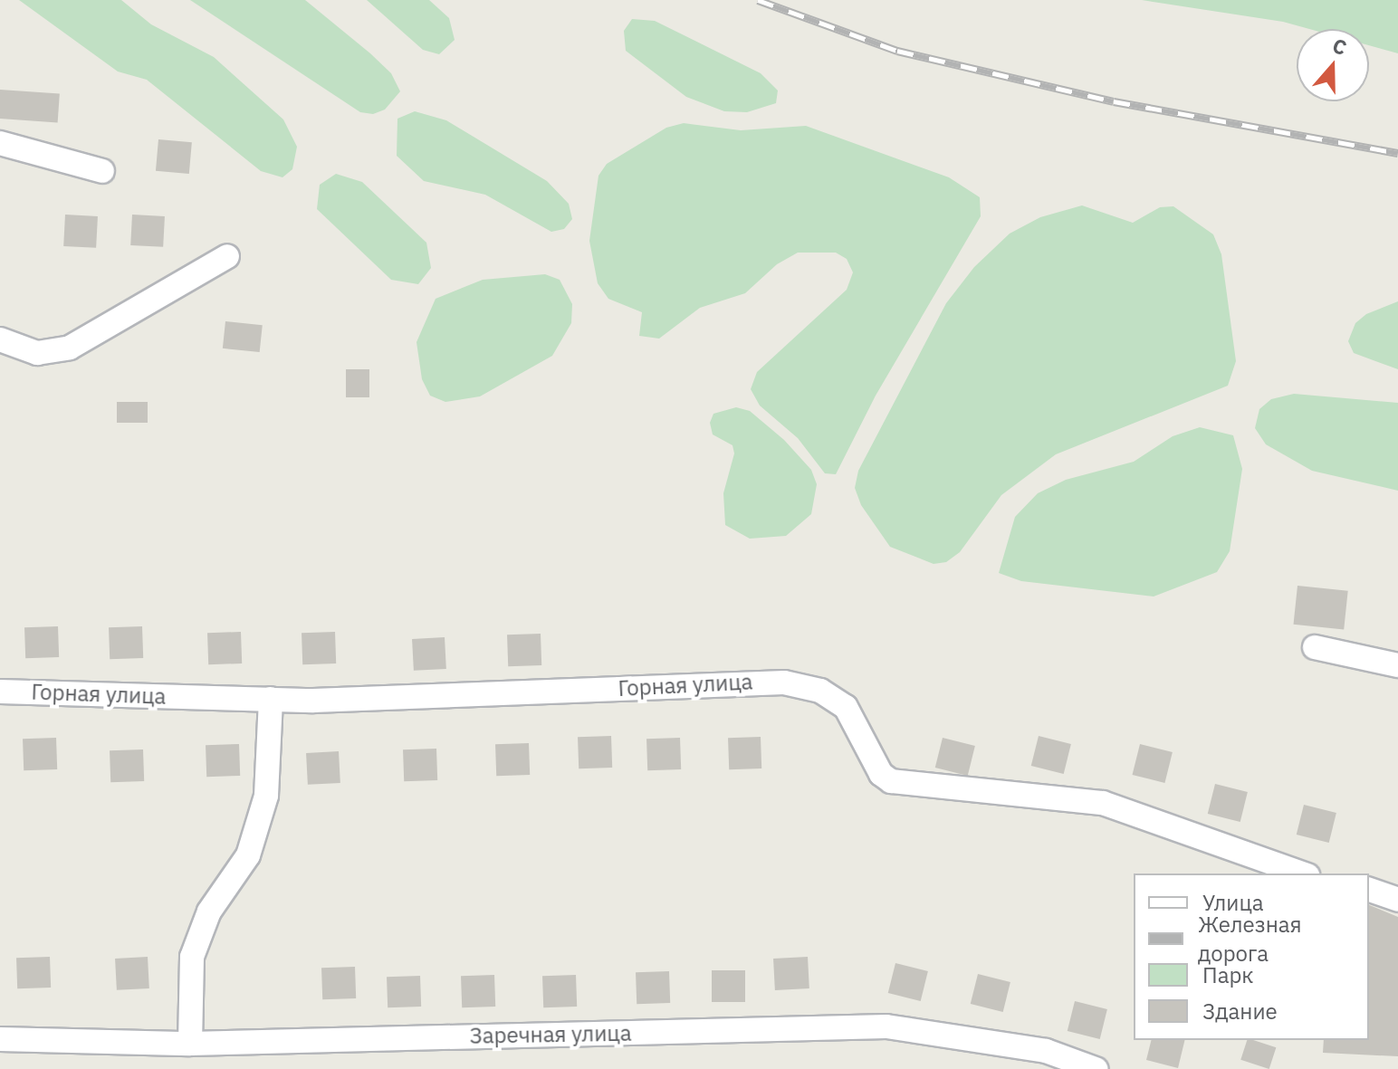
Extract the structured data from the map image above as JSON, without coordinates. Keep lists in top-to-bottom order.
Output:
{
  "streets": {
    "street": ["Горная улица", "Заречная улица"]
  },
  "legend": [
    "Улица",
    "Железная дорога",
    "Парк",
    "Здание"
  ],
  "north": "top"
}
